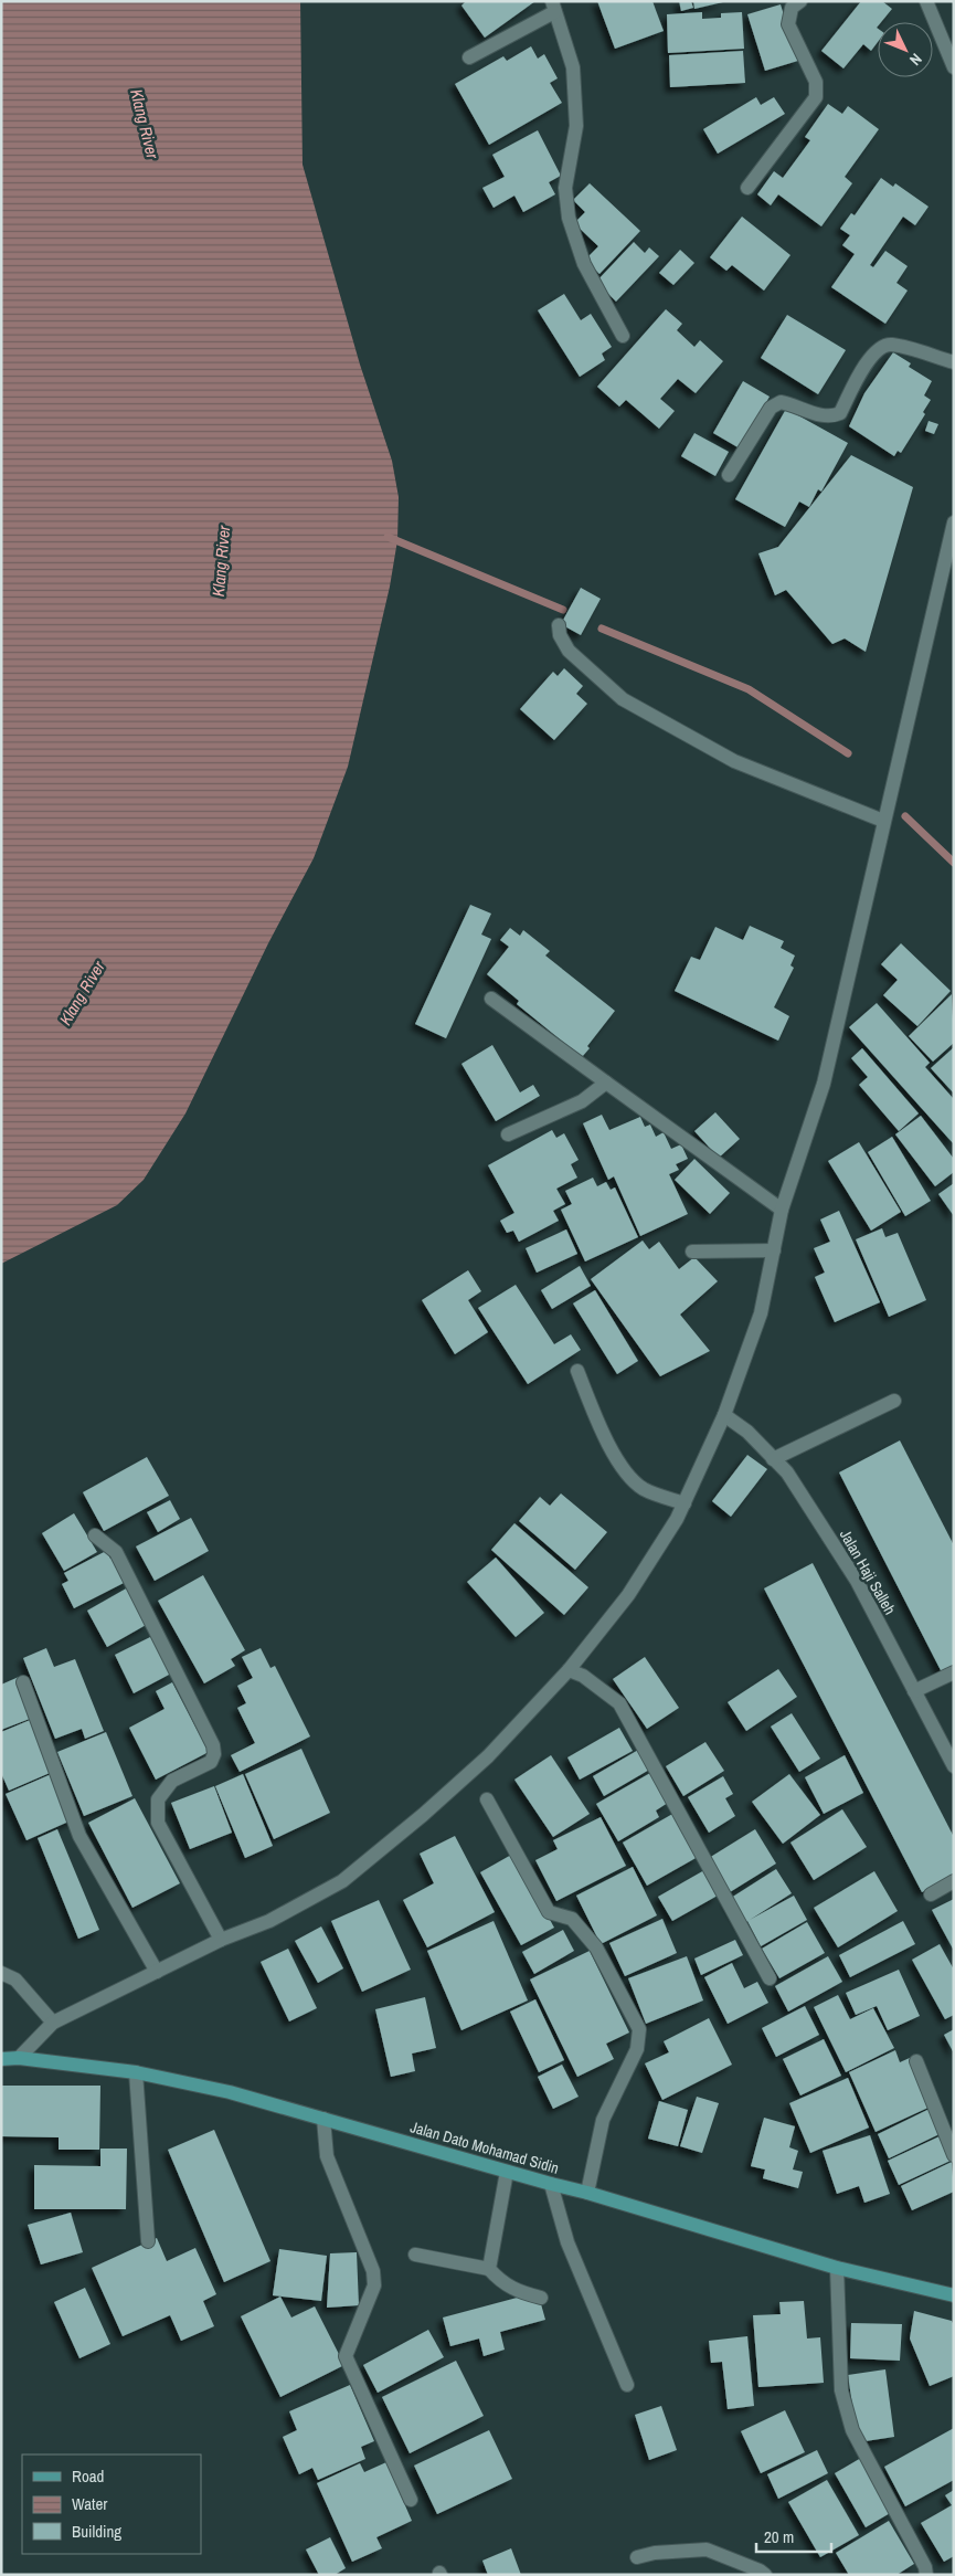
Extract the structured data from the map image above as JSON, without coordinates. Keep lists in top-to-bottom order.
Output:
{
  "streets": {
    "main road": ["Jalan Dato Mohamad Sidin"],
    "street": ["Jalan Haji Salleh"]
  },
  "water": ["Klang River"],
  "legend": ["Road", "Water", "Building"],
  "scale_bar": "20 m",
  "north": "bottom right"
}
